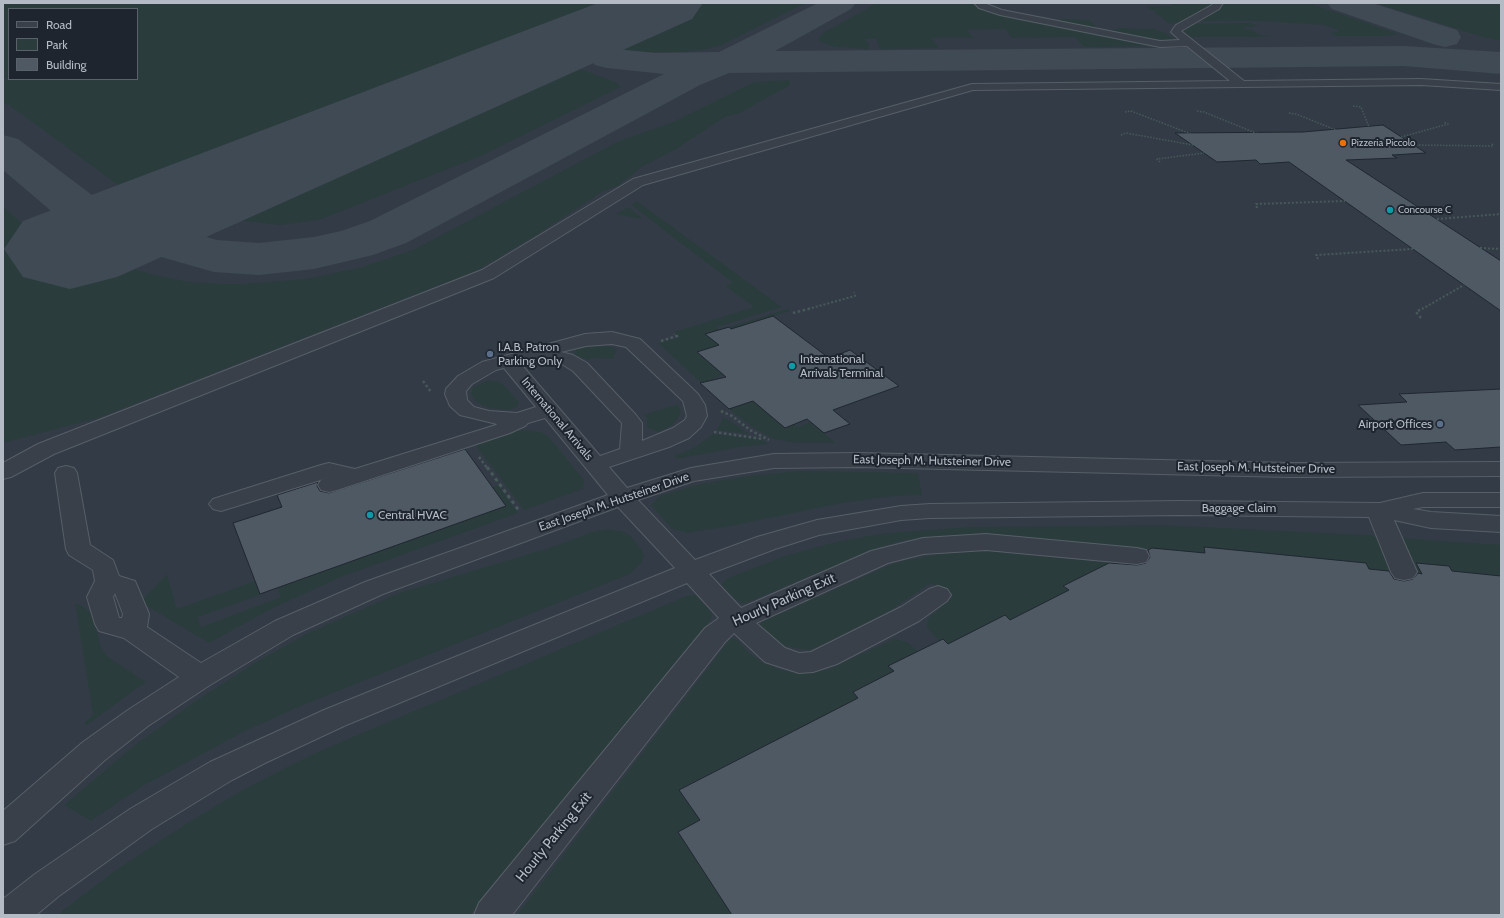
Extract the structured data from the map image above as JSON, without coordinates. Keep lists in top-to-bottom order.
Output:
{
  "streets": {
    "street": [
      "International Arrivals",
      "East Joseph M. Hutsteiner Drive",
      "Baggage Claim",
      "Hourly Parking Exit"
    ]
  },
  "crossings": [
    ["International Arrivals", "East Joseph M. Hutsteiner Drive"],
    ["International Arrivals", "Baggage Claim"],
    ["International Arrivals", "Hourly Parking Exit"]
  ],
  "places": [
    "Pizzeria Piccolo",
    "Concourse C",
    "I.A.B. Patron Parking Only",
    "International Arrivals Terminal",
    "Airport Offices",
    "Central HVAC"
  ],
  "legend": ["Road", "Park", "Building"]
}
